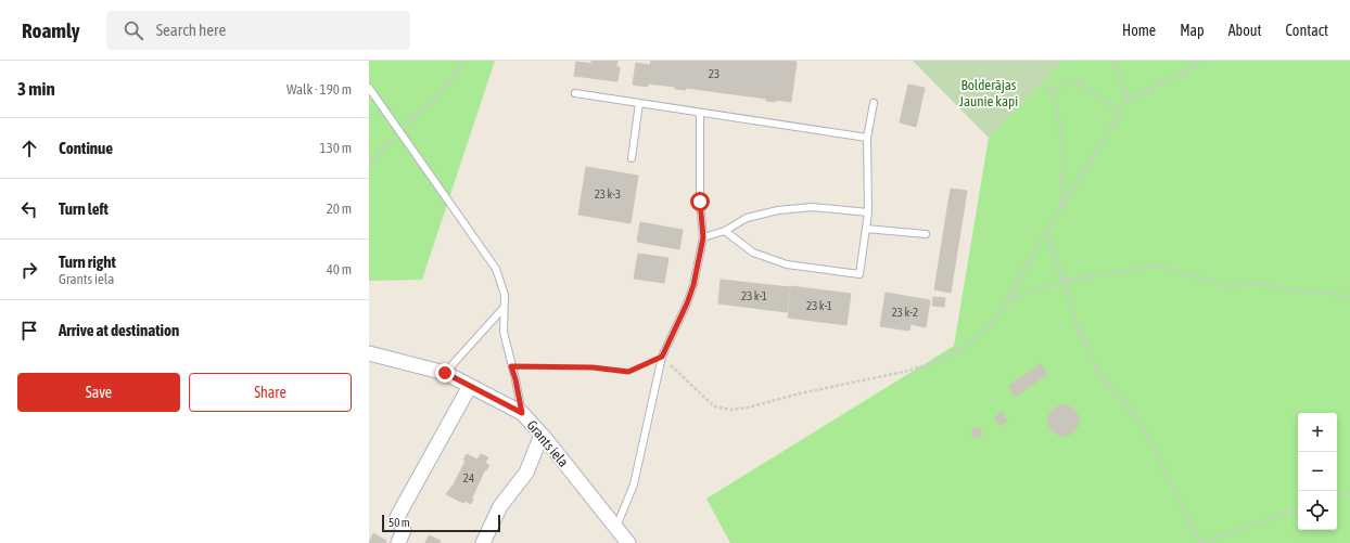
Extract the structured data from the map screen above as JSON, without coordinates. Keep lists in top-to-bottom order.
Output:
{
  "streets": {
    "street": ["Grants iela"]
  },
  "parks": ["Bolderājas Jaunie kapi"],
  "house_numbers": [
    "23",
    "23 k-3",
    "23 k-1",
    "23 k-1",
    "23 k-2",
    "24"
  ],
  "scale_bar": "50 m",
  "page": {
    "header": "Roamly",
    "search": "Search here",
    "nav": [
      "Home",
      "Map",
      "About",
      "Contact"
    ],
    "heading": ["3 min", "Walk · 190 m"],
    "list": [
      ["Continue", "130 m"],
      ["Turn left", "20 m"],
      ["Turn right", "Grants iela", "40 m"],
      "Arrive at destination"
    ],
    "buttons": ["Save", "Share"],
    "map_buttons": ["+", "−"],
    "scale": "50 m"
  }
}
